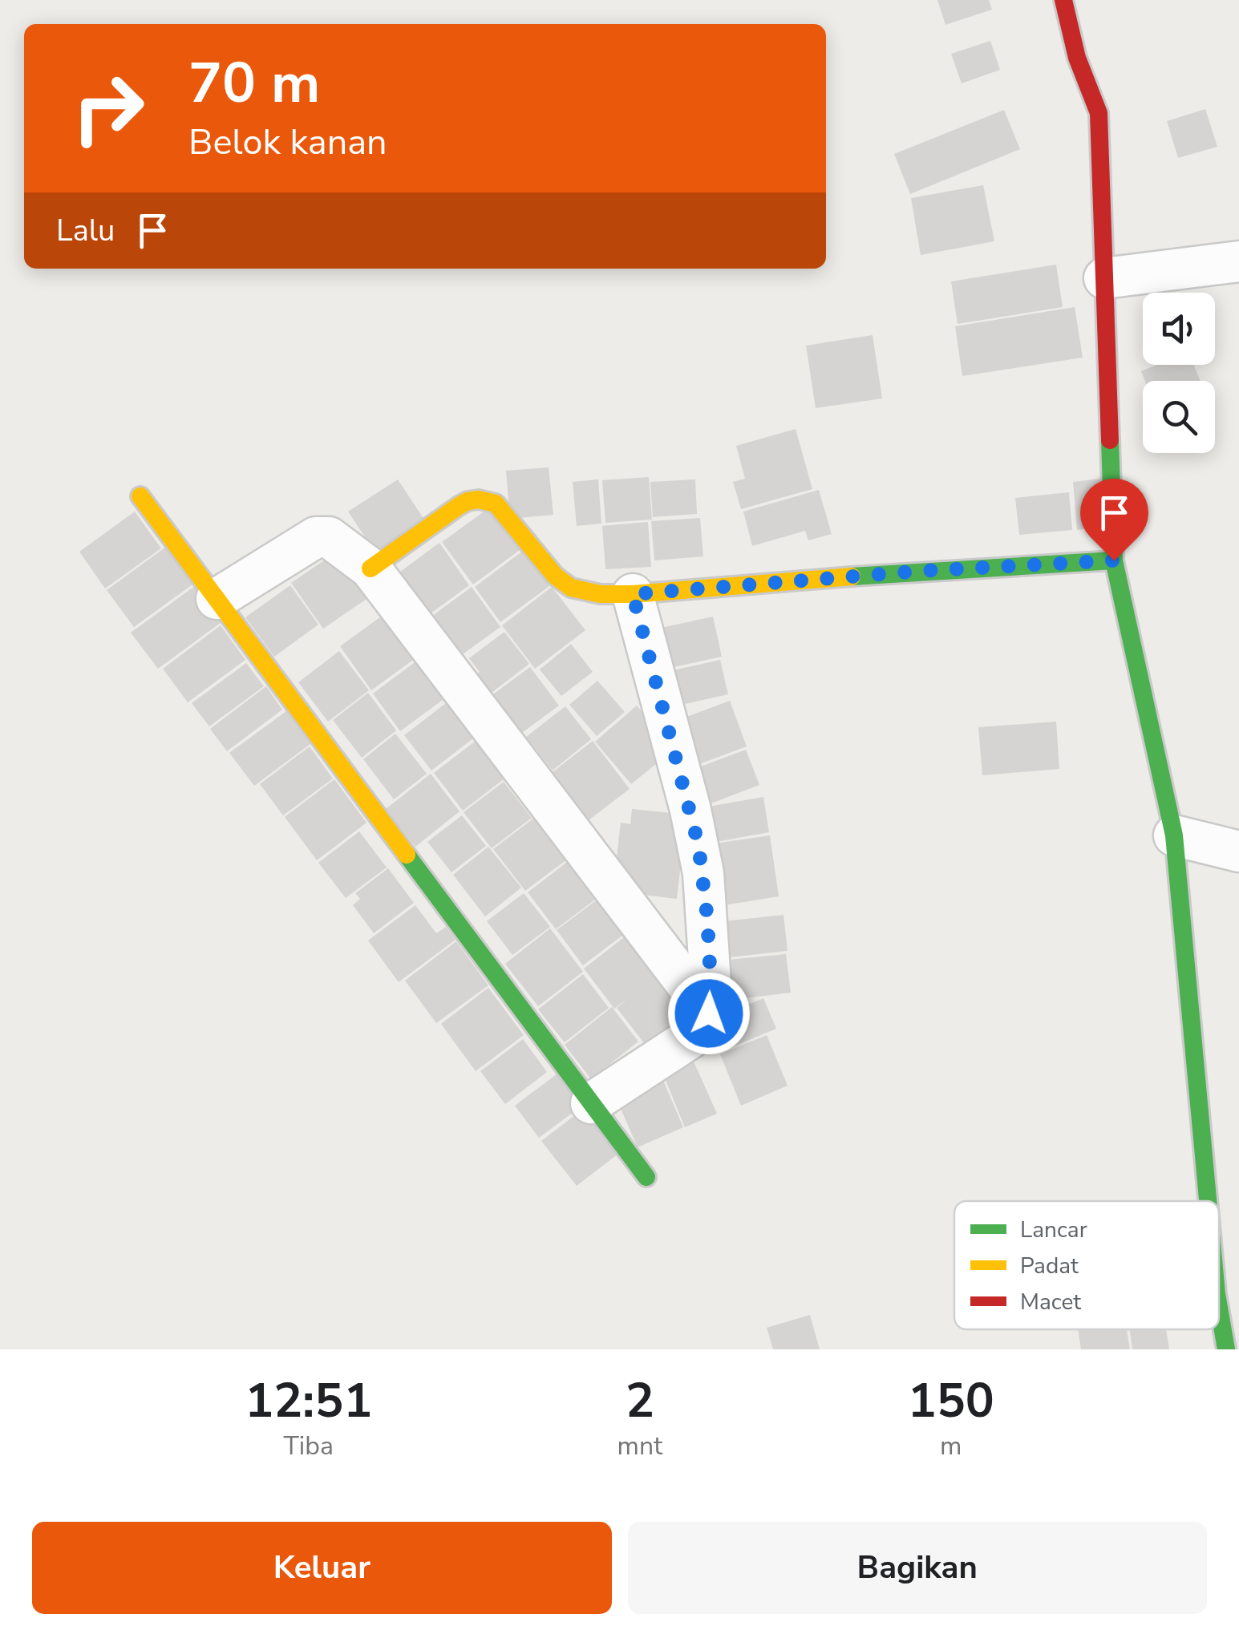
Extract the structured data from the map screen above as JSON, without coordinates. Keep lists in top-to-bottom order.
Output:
{
  "legend": ["Lancar", "Padat", "Macet"],
  "page": {
    "turn": ["70 m", "Belok kanan"],
    "then": "Lalu",
    "eta": [
      "12:51",
      "Tiba",
      "2",
      "mnt",
      "150",
      "m"
    ],
    "buttons": ["Keluar", "Bagikan"]
  }
}
